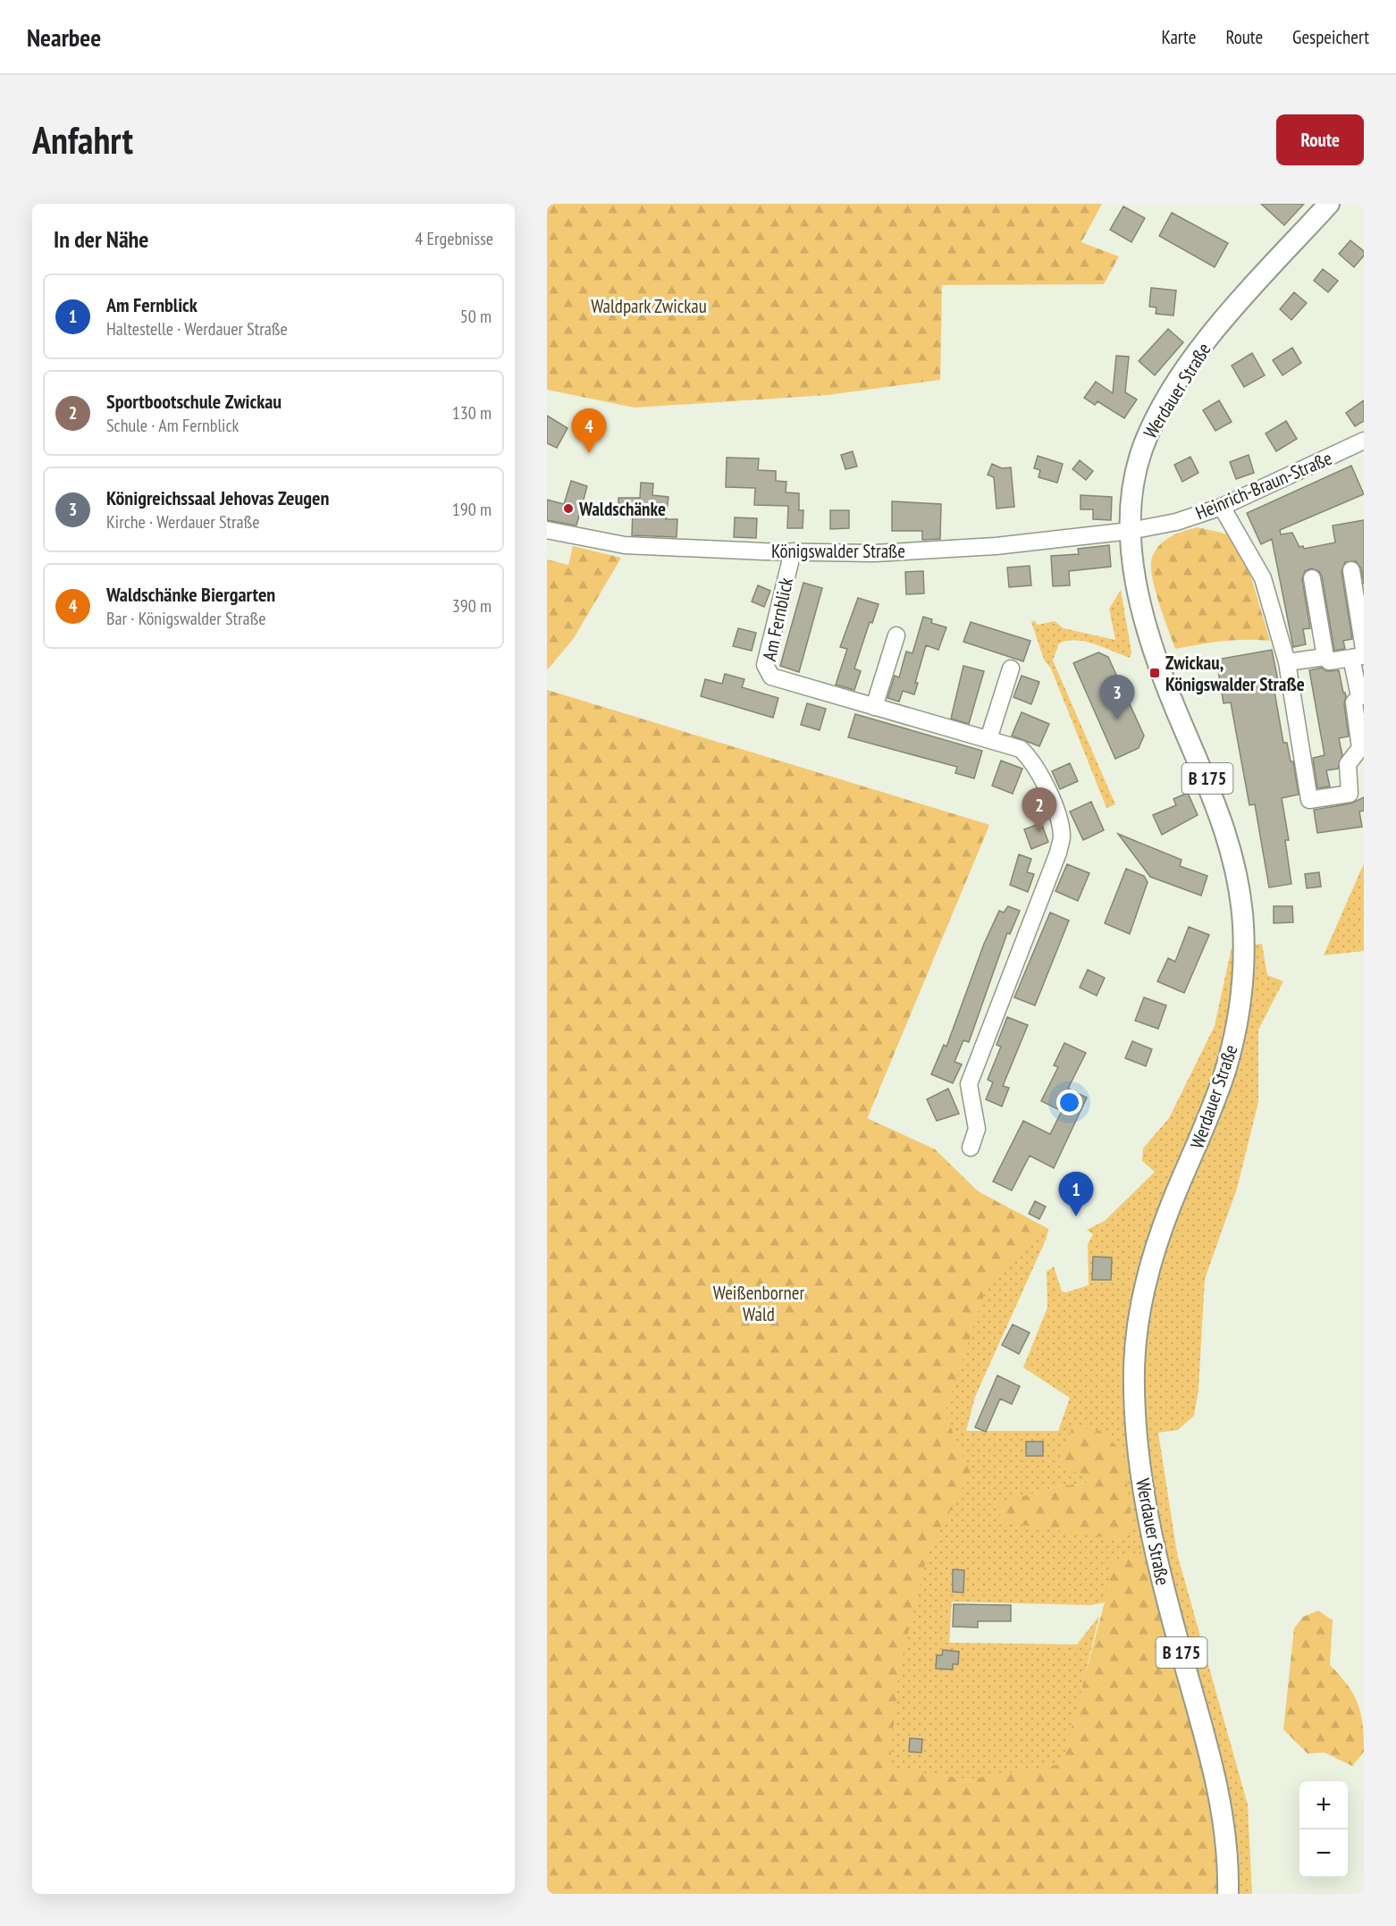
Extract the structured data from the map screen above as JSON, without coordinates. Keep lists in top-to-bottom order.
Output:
{
  "streets": {
    "main road": ["Werdauer Straße", "B 175"],
    "street": ["Heinrich-Braun-Straße", "Königswalder Straße", "Am Fernblick"]
  },
  "crossings": [
    ["Werdauer Straße", "Heinrich-Braun-Straße"],
    ["Werdauer Straße", "Königswalder Straße"],
    ["Heinrich-Braun-Straße", "Königswalder Straße"],
    ["Königswalder Straße", "Am Fernblick"]
  ],
  "parks": ["Waldpark Zwickau", "Weißenborner Wald"],
  "places": {
    "other": ["Waldschänke"],
    "transit": ["Zwickau, Königswalder Straße"]
  },
  "page": {
    "header": "Nearbee",
    "nav": ["Karte", "Route", "Gespeichert"],
    "buttons": "Route",
    "title": "Anfahrt",
    "heading": ["In der Nähe", "4 Ergebnisse"],
    "list": [
      {
        "mark": "1",
        "name": "Am Fernblick",
        "note": "Haltestelle · Werdauer Straße",
        "value": "50 m"
      },
      {
        "mark": "2",
        "name": "Sportbootschule Zwickau",
        "note": "Schule · Am Fernblick",
        "value": "130 m"
      },
      {
        "mark": "3",
        "name": "Königreichssaal Jehovas Zeugen",
        "note": "Kirche · Werdauer Straße",
        "value": "190 m"
      },
      {
        "mark": "4",
        "name": "Waldschänke Biergarten",
        "note": "Bar · Königswalder Straße",
        "value": "390 m"
      }
    ],
    "pins": [
      "4",
      "3",
      "2",
      "1"
    ],
    "map_buttons": ["+", "−"]
  }
}
